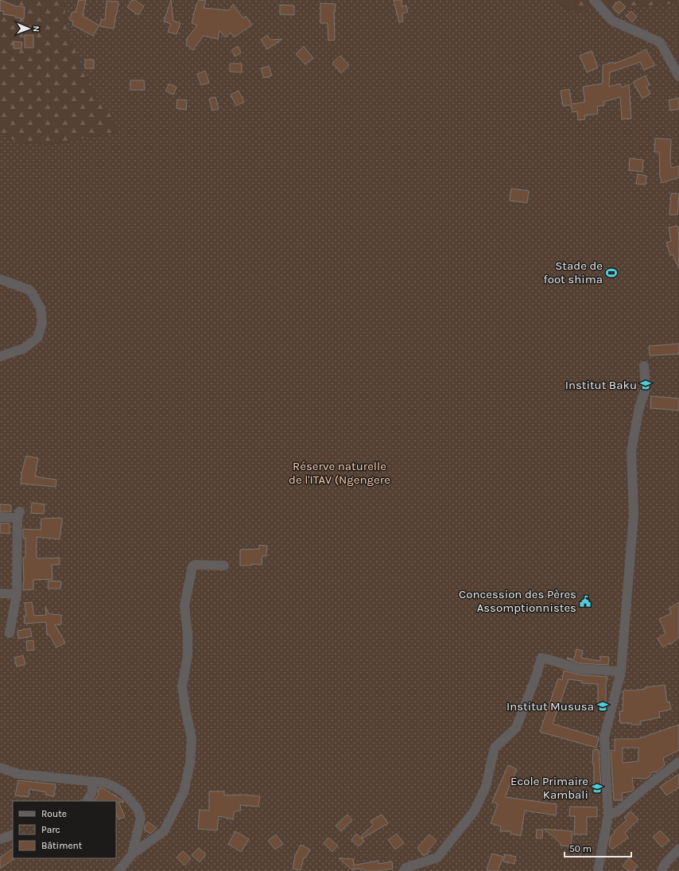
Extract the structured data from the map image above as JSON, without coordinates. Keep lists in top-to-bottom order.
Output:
{
  "parks": ["Réserve naturelle de l'ITAV (Ngengere"],
  "places": {
    "sports": ["Stade de foot shima"],
    "school or university": ["Institut Baku", "Institut Mususa", "Ecole Primaire Kambali"],
    "public building": ["Concession des Pères Assomptionnistes"]
  },
  "legend": ["Route", "Parc", "Bâtiment"],
  "scale_bar": "50 m",
  "north": "right"
}
